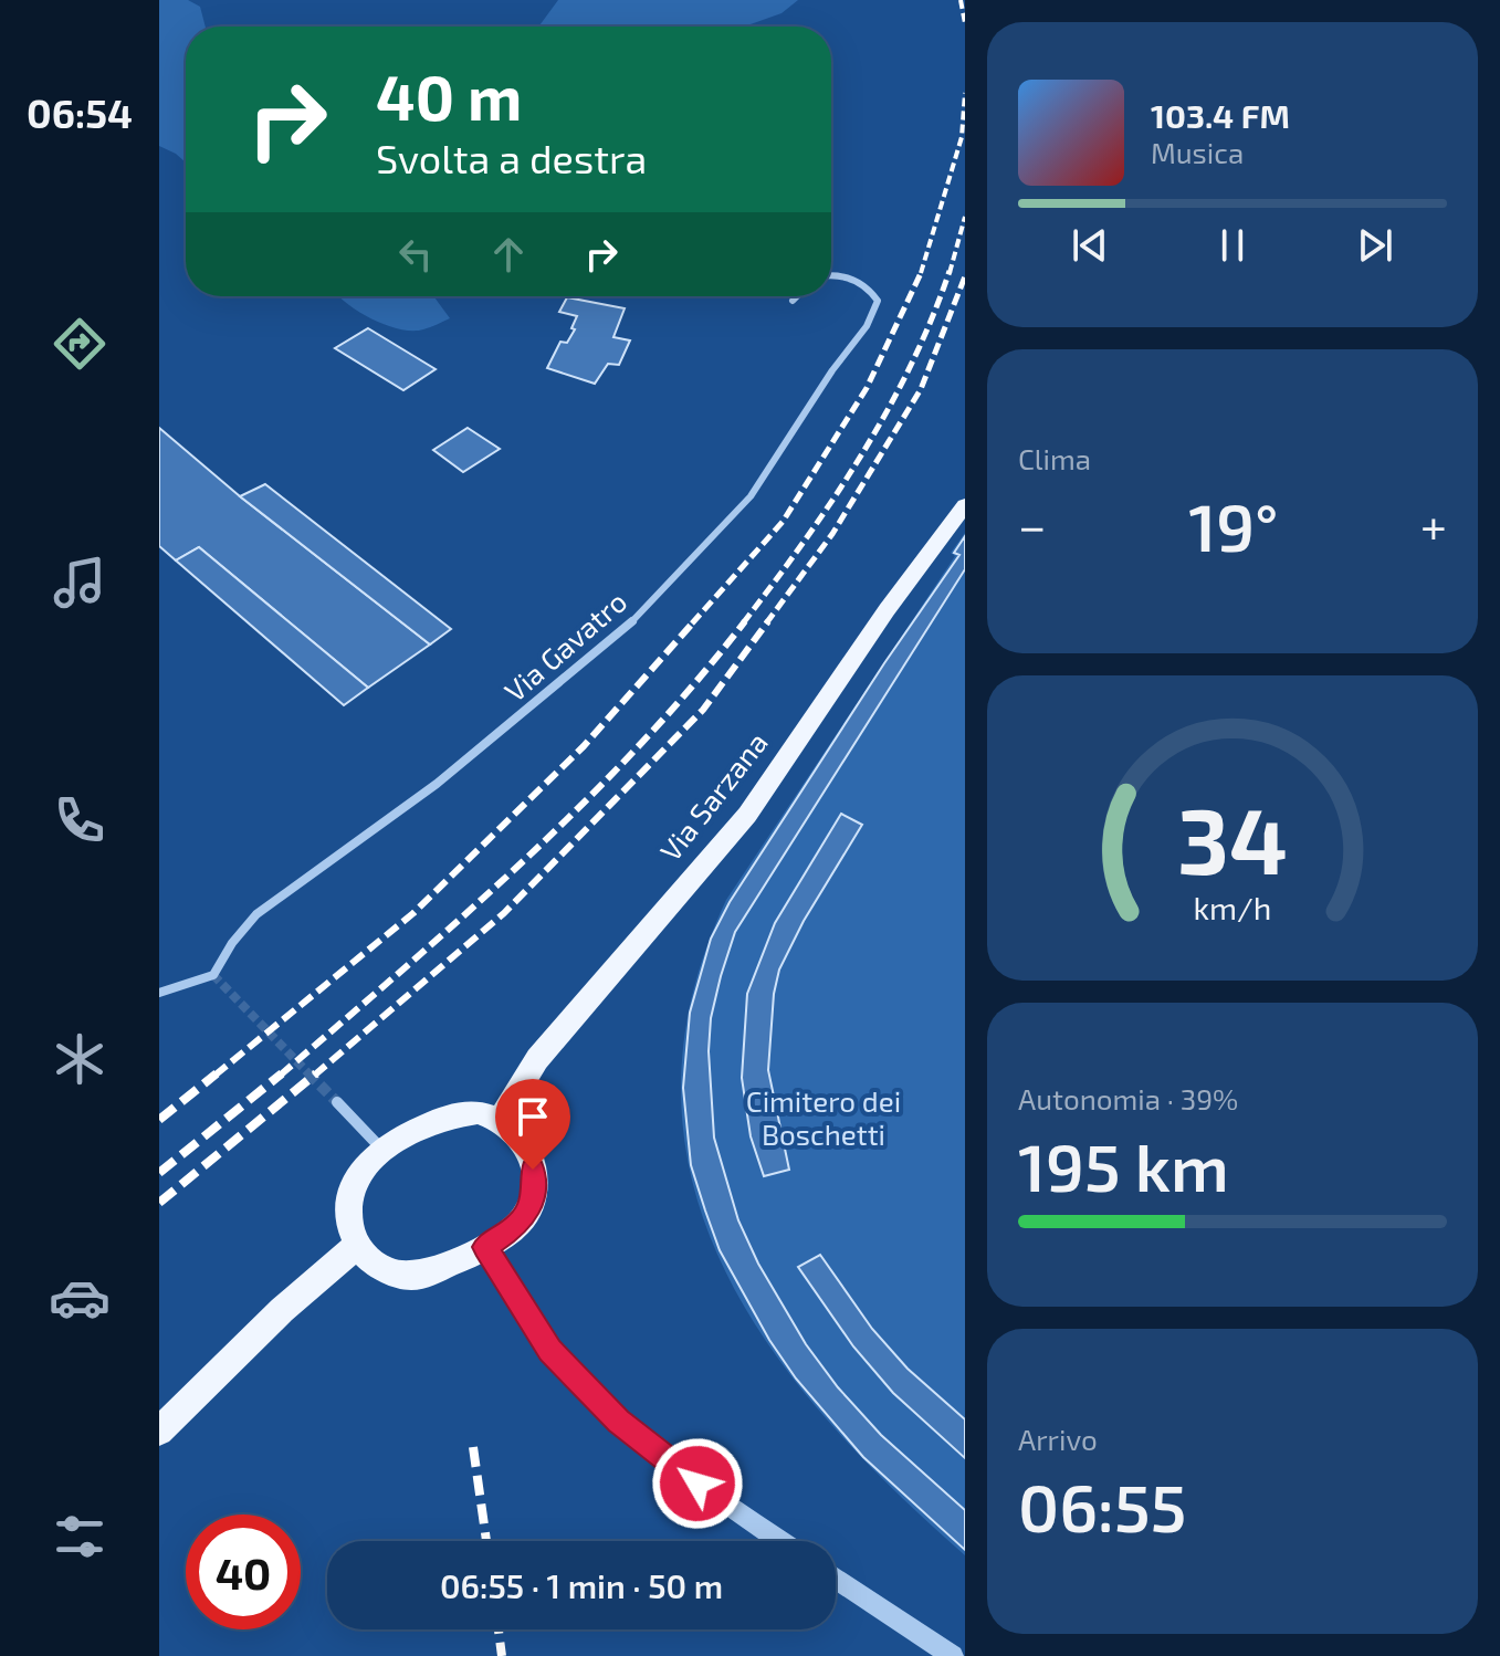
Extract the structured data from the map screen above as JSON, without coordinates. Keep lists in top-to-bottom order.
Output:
{
  "streets": {
    "main road": ["Via Sarzana"],
    "street": ["Via Gavatro"]
  },
  "parks": ["Cimitero dei Boschetti"],
  "page": {
    "tabs": "06:54",
    "turn": ["40 m", "Svolta a destra"],
    "song": ["103.4 FM", "Musica"],
    "tile": [
      "Clima",
      ["Autonomia · 39%", "195 km"],
      ["Arrivo", "06:55"]
    ],
    "heat": ["−", "19°", "+"],
    "limit": "40",
    "trip": "06:55 · 1 min · 50 m",
    "gauge": ["34", "km/h"]
  }
}
